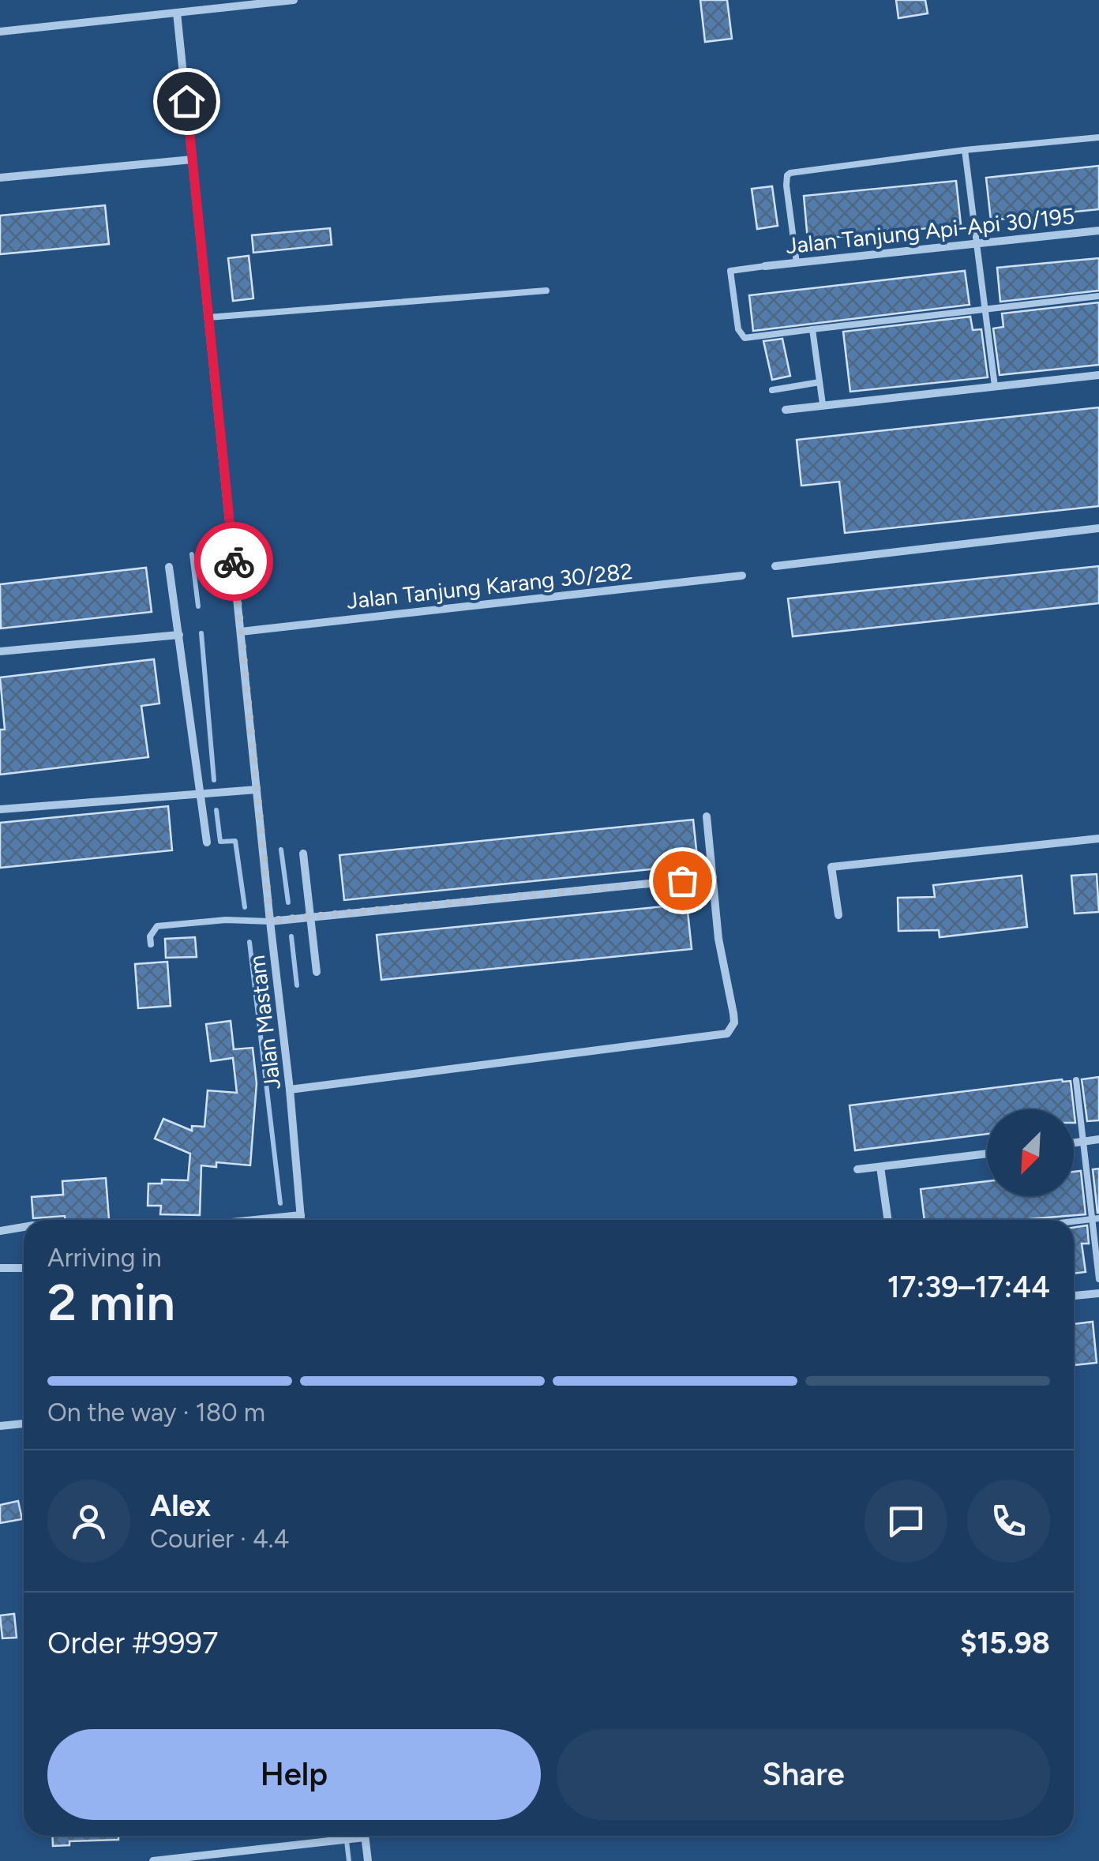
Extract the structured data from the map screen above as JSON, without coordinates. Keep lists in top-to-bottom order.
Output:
{
  "streets": {
    "street": ["Jalan Tanjung Api-Api 30/195", "Jalan Tanjung Karang 30/282", "Jalan Mastam"]
  },
  "crossings": [
    ["Jalan Tanjung Karang 30/282", "Jalan Mastam"]
  ],
  "north": "bottom left",
  "page": {
    "heading": ["2 min", "Arriving in", "17:39–17:44"],
    "panel": [
      "Alex",
      "Courier · 4.4",
      "Order #9997",
      "$15.98"
    ],
    "bar": "On the way · 180 m",
    "buttons": ["Help", "Share"]
  }
}
